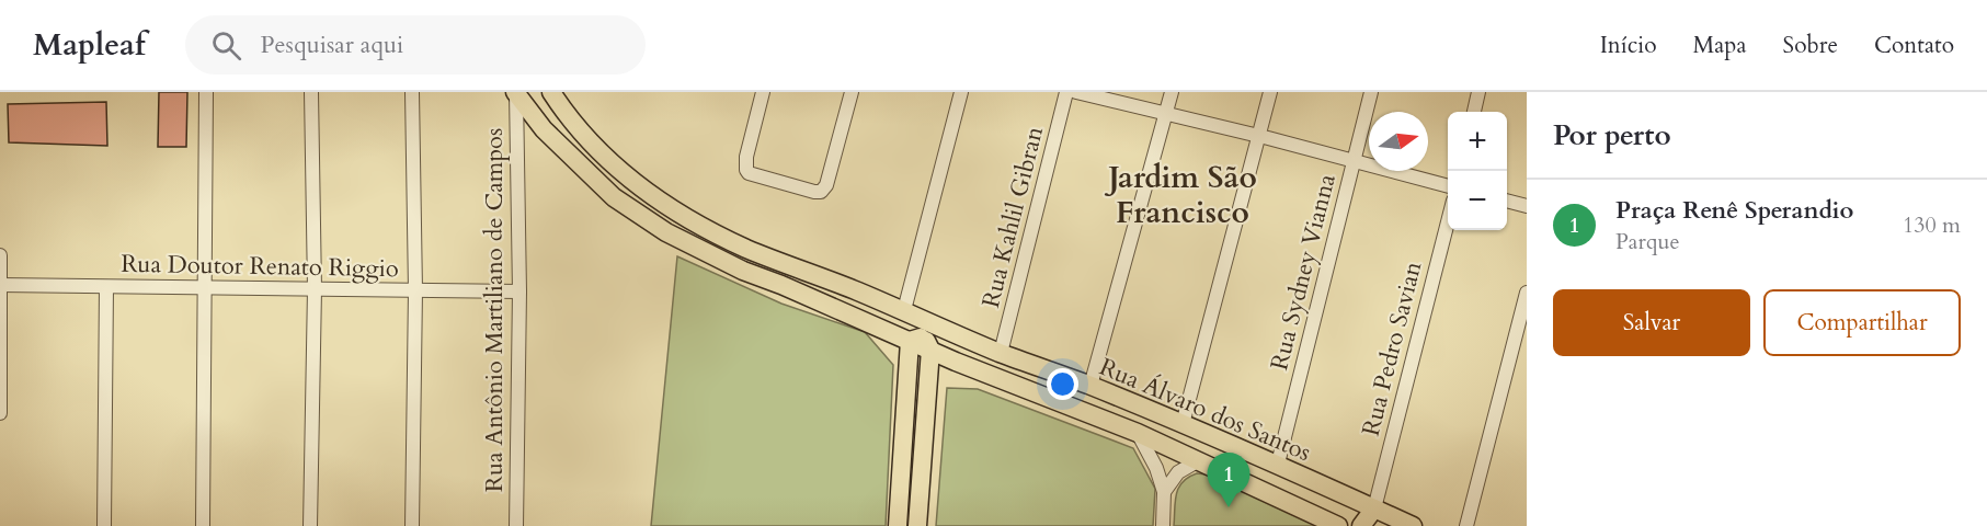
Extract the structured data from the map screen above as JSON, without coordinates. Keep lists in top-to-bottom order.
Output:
{
  "streets": {
    "main road": ["Rua Álvaro dos Santos"],
    "street": [
      "Rua Kahlil Gibran",
      "Rua Doutor Renato Riggio",
      "Rua Sydney Vianna",
      "Rua Antônio Martiliano de Campos",
      "Rua Pedro Savian"
    ]
  },
  "crossings": [
    ["Rua Kahlil Gibran", "Rua Álvaro dos Santos"],
    ["Rua Doutor Renato Riggio", "Rua Antônio Martiliano de Campos"],
    ["Rua Sydney Vianna", "Rua Álvaro dos Santos"],
    ["Rua Pedro Savian", "Rua Álvaro dos Santos"]
  ],
  "districts": ["Jardim São Francisco"],
  "north": "right",
  "page": {
    "header": "Mapleaf",
    "search": "Pesquisar aqui",
    "nav": [
      "Início",
      "Mapa",
      "Sobre",
      "Contato"
    ],
    "heading": "Por perto",
    "map_buttons": ["+", "−"],
    "list": [
      {
        "mark": "1",
        "name": "Praça Renê Sperandio",
        "note": "Parque",
        "value": "130 m"
      }
    ],
    "buttons": ["Salvar", "Compartilhar"],
    "pins": "1"
  }
}
